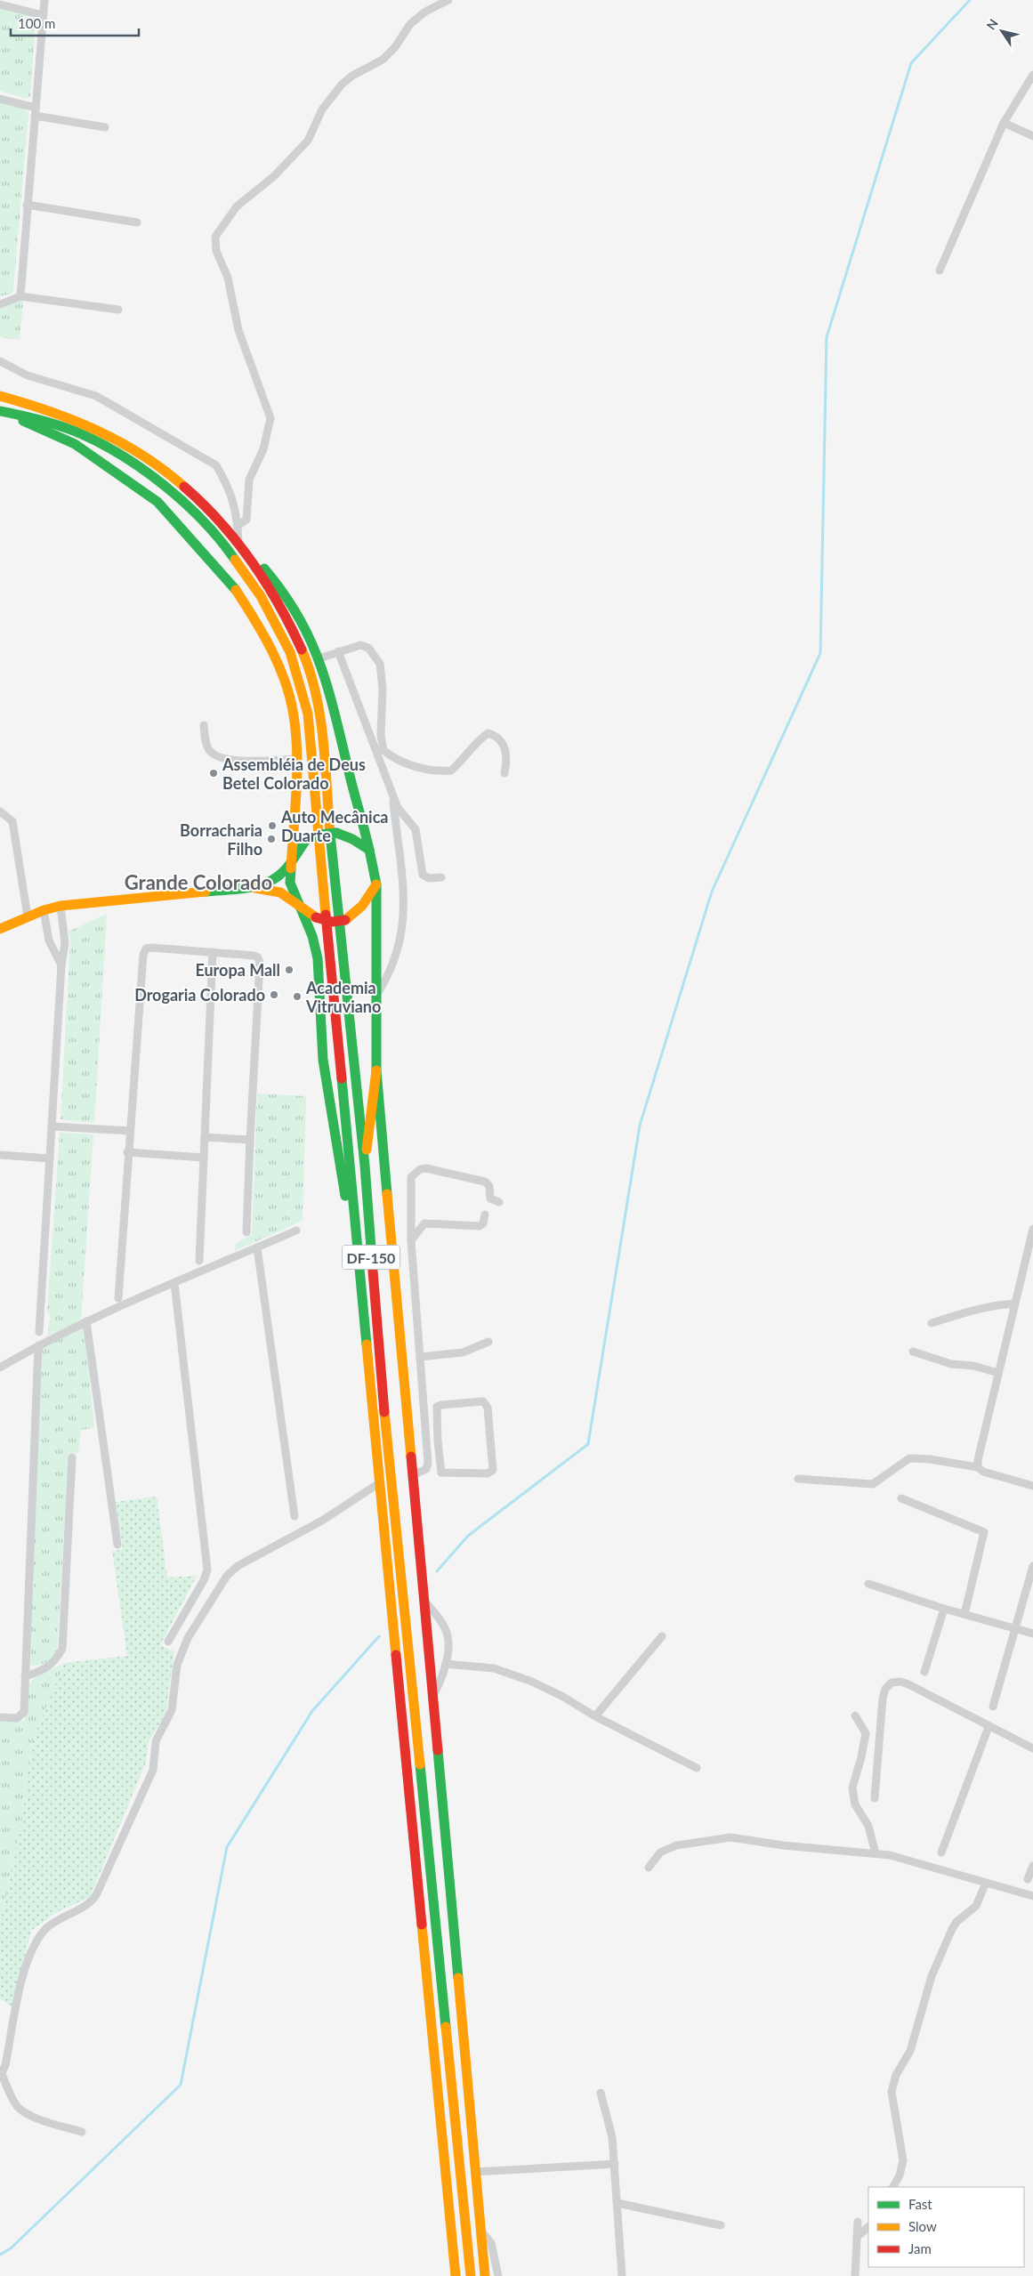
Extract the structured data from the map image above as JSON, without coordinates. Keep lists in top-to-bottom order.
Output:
{
  "streets": {
    "main road": ["DF-150"]
  },
  "districts": ["Grande Colorado"],
  "places": [
    "Assembléia de Deus Betel Colorado",
    "Auto Mecânica Duarte",
    "Borracharia Filho",
    "Europa Mall",
    "Drogaria Colorado",
    "Academia Vitruviano"
  ],
  "legend": ["Fast", "Slow", "Jam"],
  "scale_bar": "100 m",
  "north": "top left"
}
